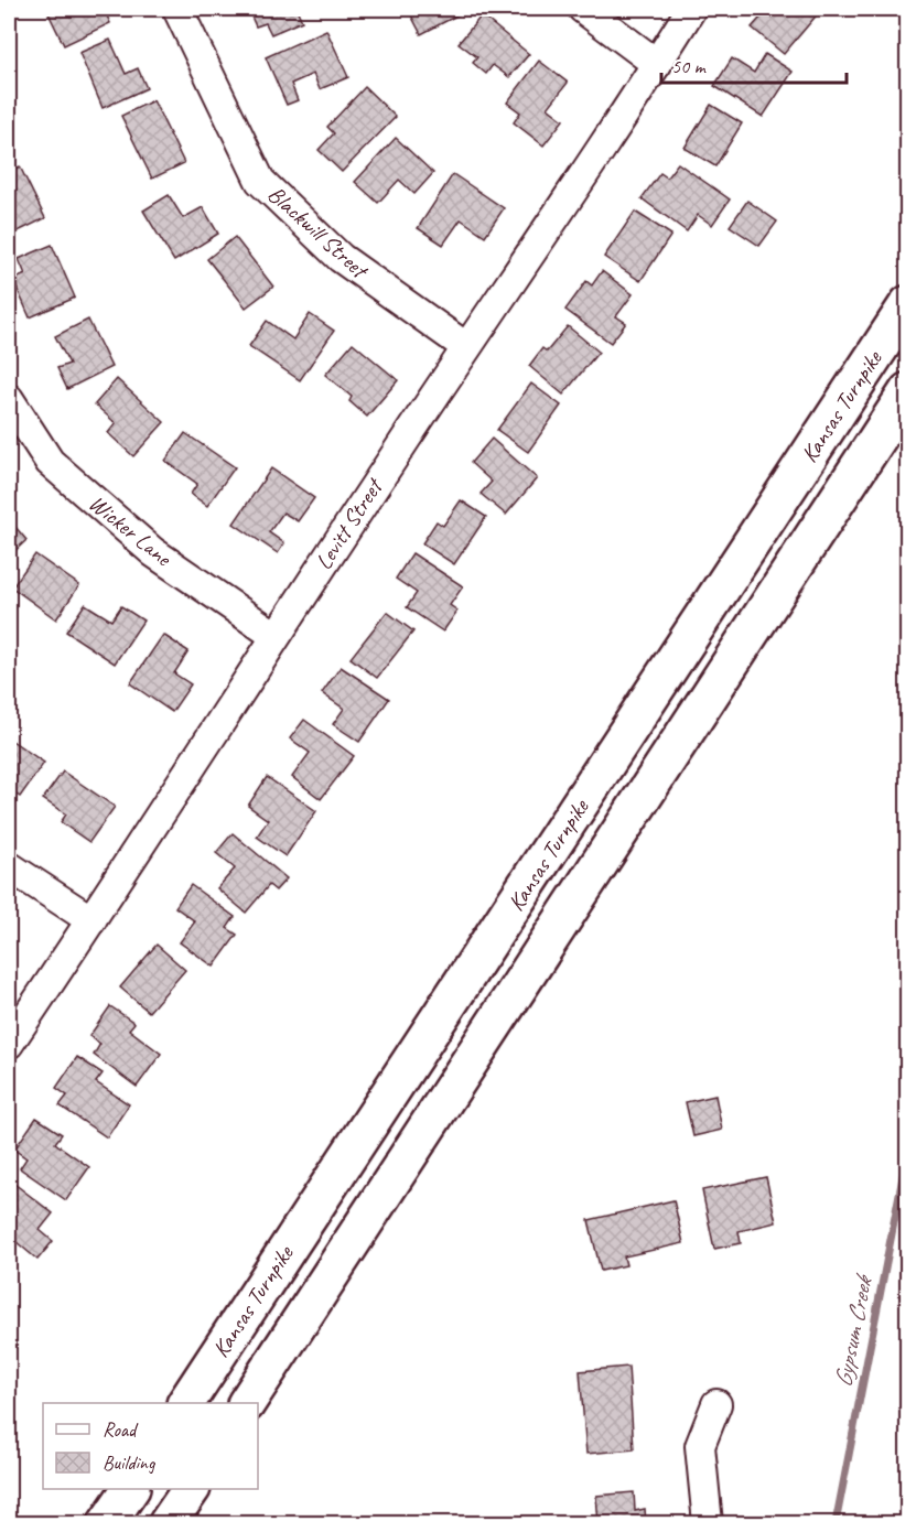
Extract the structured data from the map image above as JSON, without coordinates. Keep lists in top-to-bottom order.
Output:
{
  "streets": {
    "highway": ["Kansas Turnpike"],
    "street": ["Blackwill Street", "Levitt Street", "Wicker Lane"]
  },
  "crossings": [
    ["Blackwill Street", "Levitt Street"],
    ["Levitt Street", "Wicker Lane"]
  ],
  "water": ["Gypsum Creek"],
  "legend": ["Road", "Building"],
  "scale_bar": "50 m"
}
